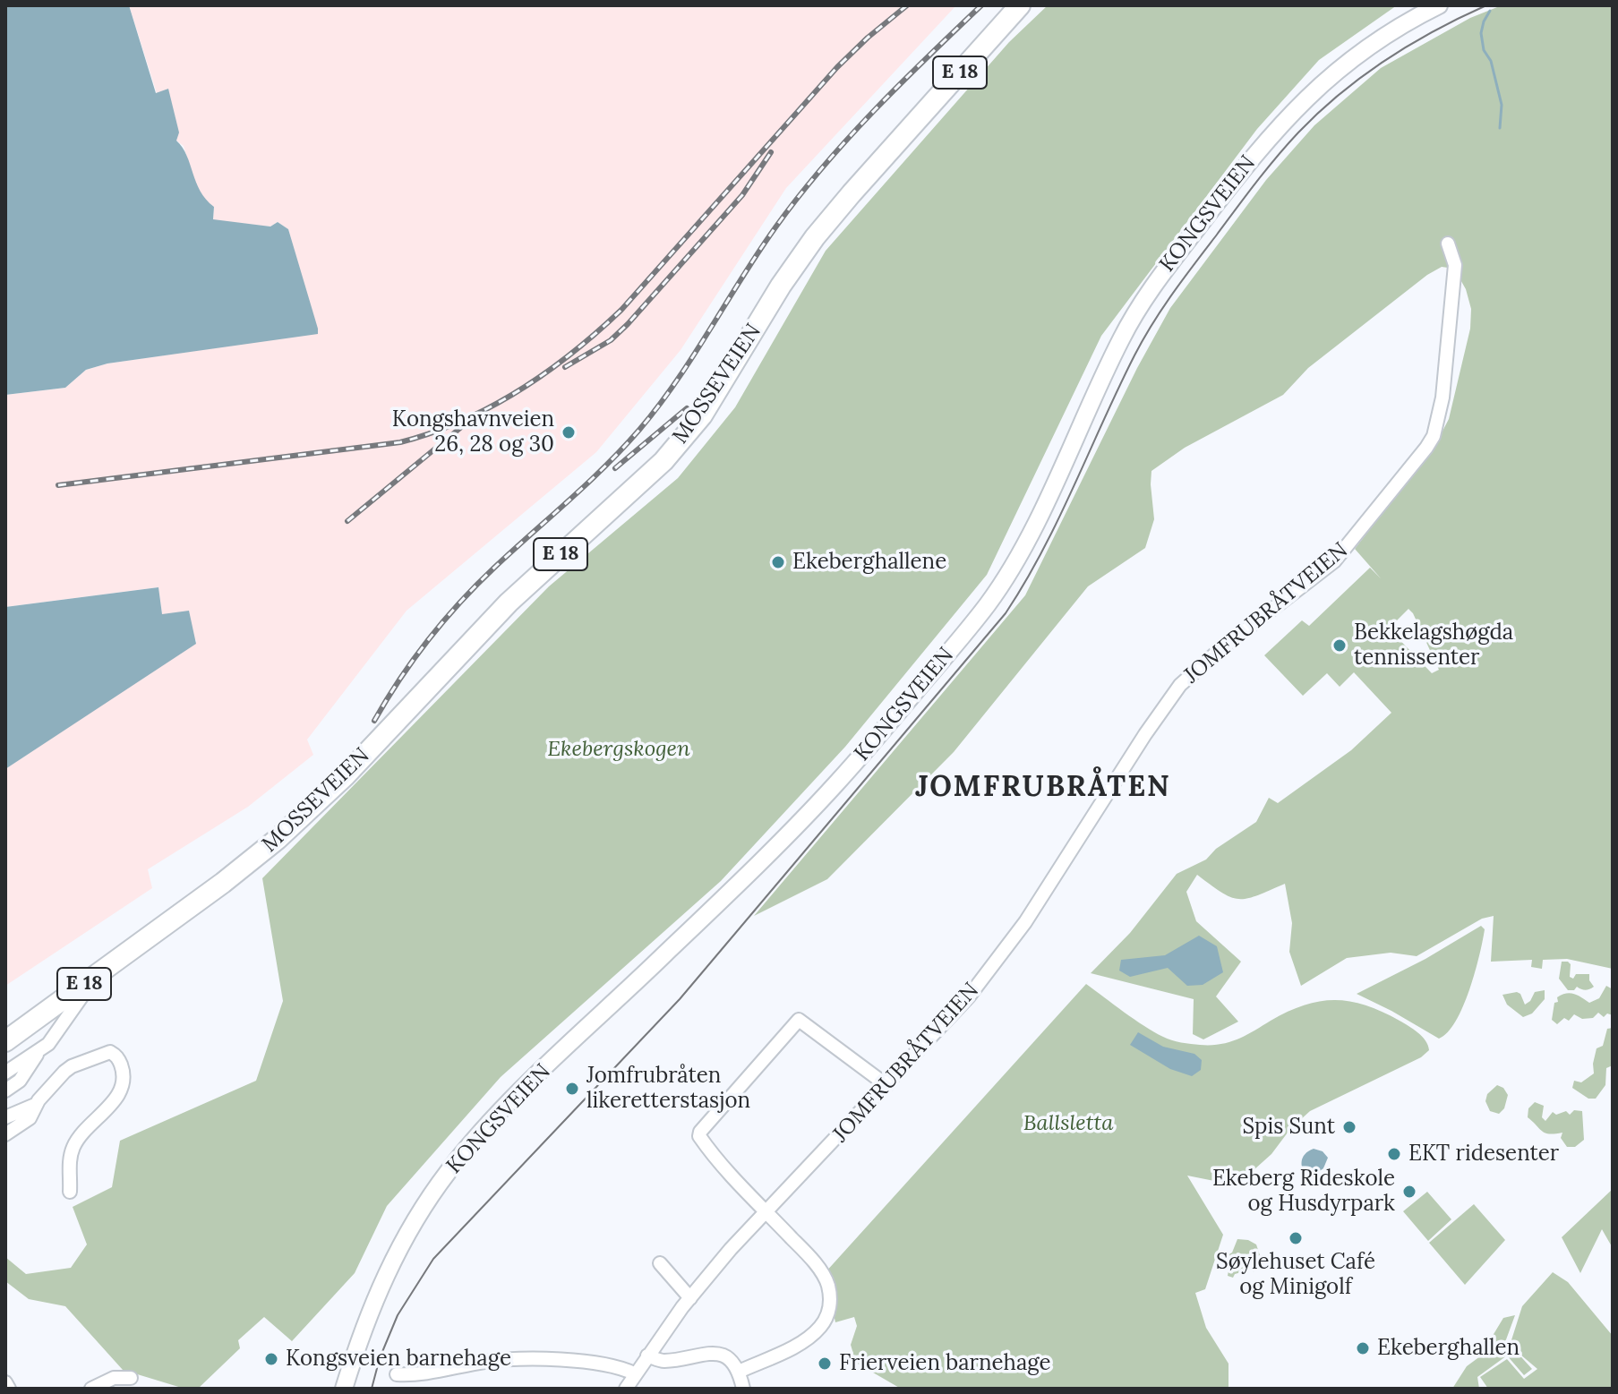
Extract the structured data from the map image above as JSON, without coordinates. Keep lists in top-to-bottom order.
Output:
{
  "streets": {
    "highway": ["E 18", "MOSSEVEIEN"],
    "main road": ["KONGSVEIEN"],
    "street": ["JOMFRUBRÅTVEIEN"]
  },
  "districts": ["JOMFRUBRÅTEN"],
  "parks": ["Ekebergskogen", "Ballsletta"],
  "places": [
    "Kongshavnveien 26, 28 og 30",
    "Ekeberghallene",
    "Bekkelagshøgda tennissenter",
    "Jomfrubråten likeretterstasjon",
    "Spis Sunt",
    "EKT ridesenter",
    "Ekeberg Rideskole og Husdyrpark",
    "Søylehuset Café og Minigolf",
    "Ekeberghallen",
    "Kongsveien barnehage",
    "Frierveien barnehage"
  ]
}
